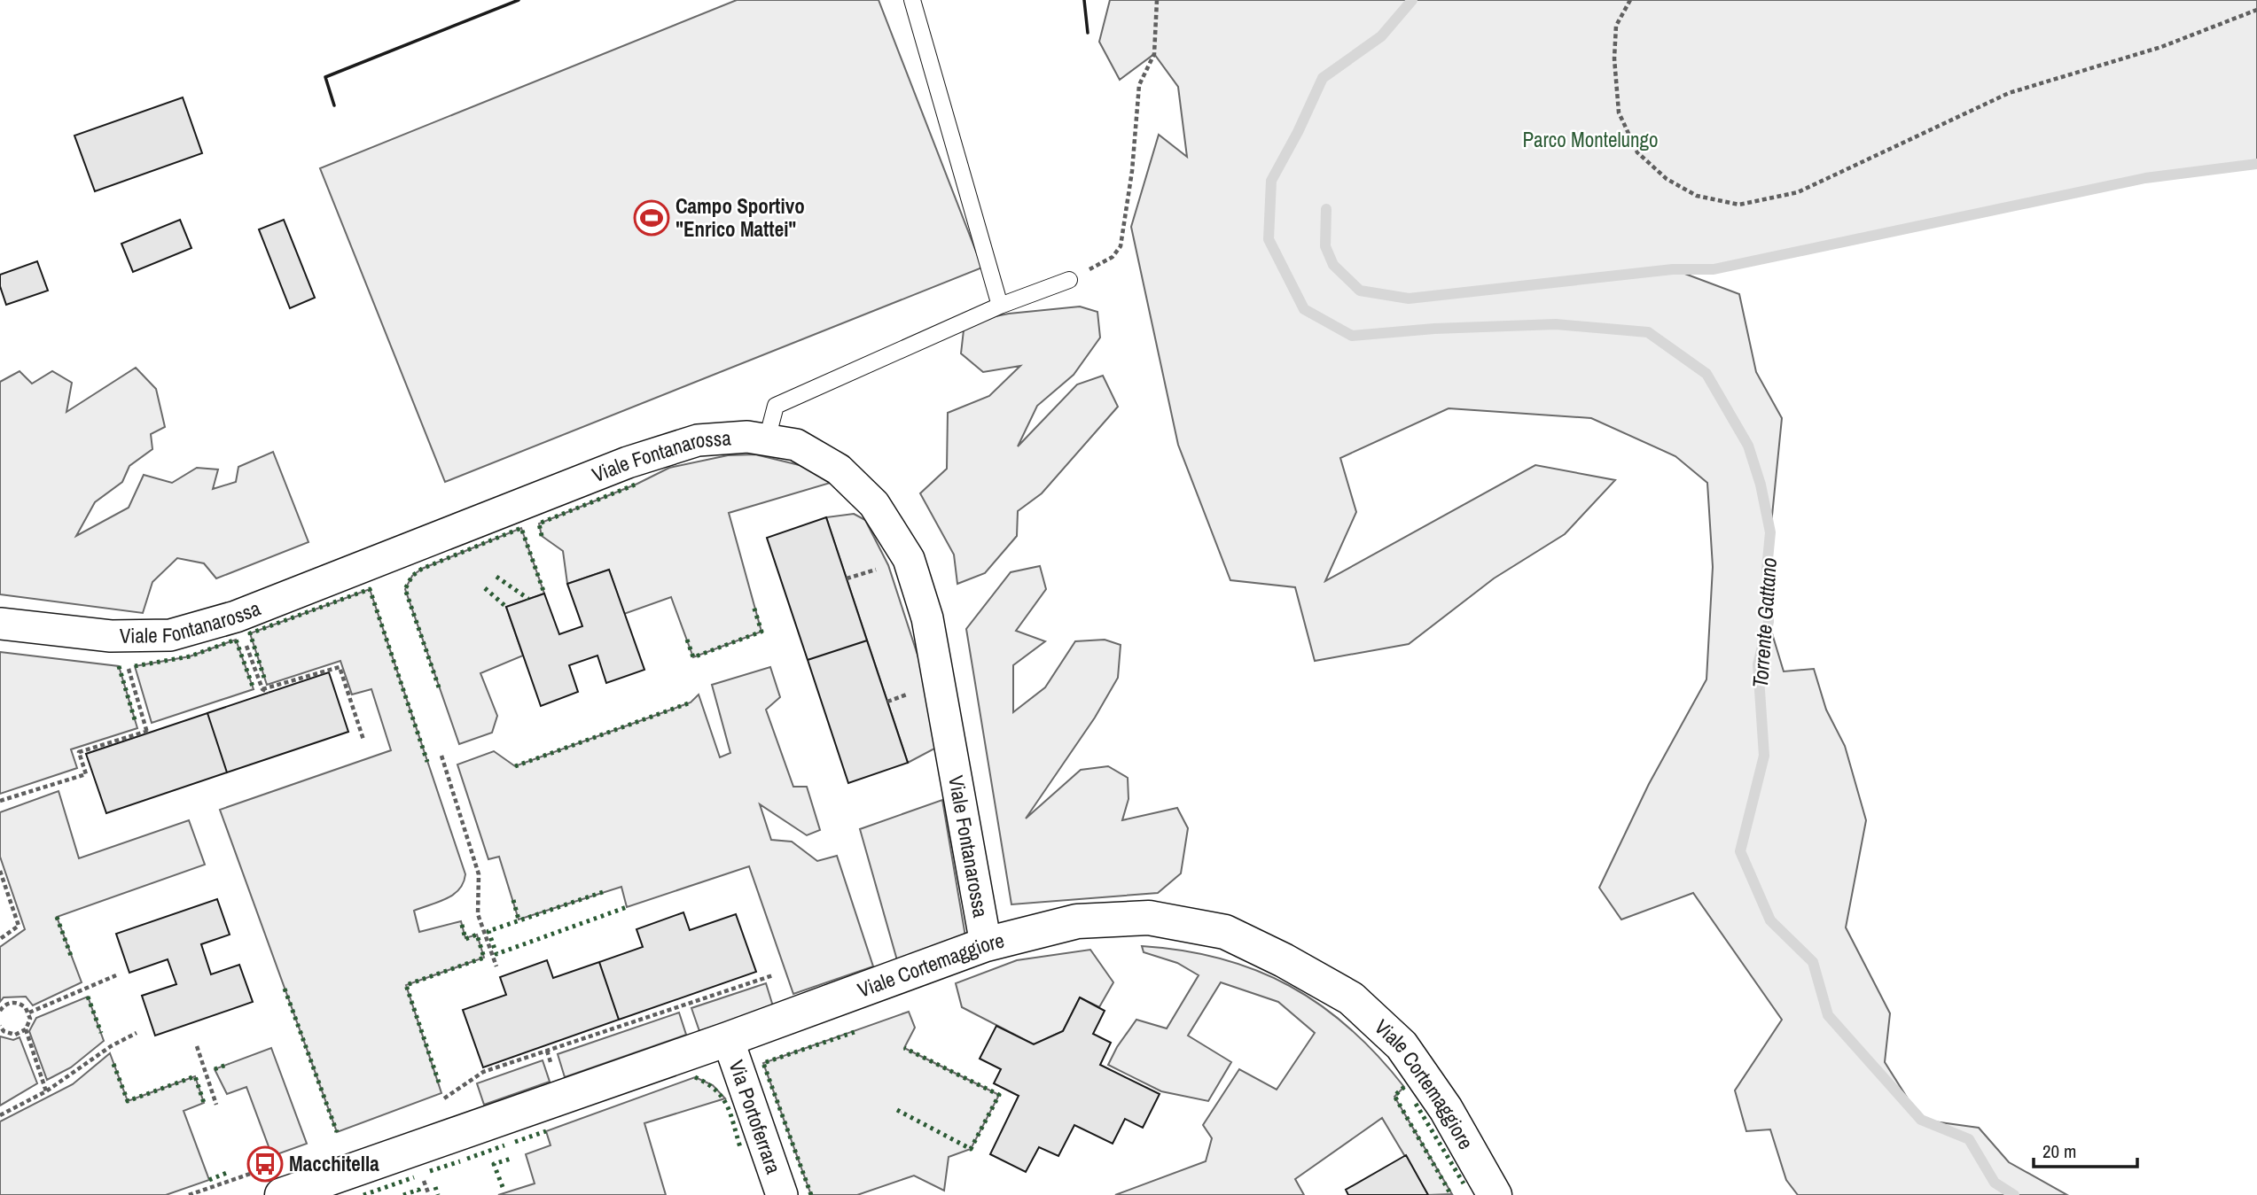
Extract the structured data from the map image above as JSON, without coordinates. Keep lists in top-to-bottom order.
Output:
{
  "streets": {
    "street": ["Viale Fontanarossa", "Viale Cortemaggiore", "Via Portoferrara"]
  },
  "crossings": [
    ["Viale Fontanarossa", "Viale Cortemaggiore"],
    ["Viale Cortemaggiore", "Via Portoferrara"]
  ],
  "water": ["Torrente Gattano"],
  "parks": ["Parco Montelungo"],
  "places": {
    "sports": ["Campo Sportivo \"Enrico Mattei\""],
    "bus stop": ["Macchitella"]
  },
  "scale_bar": "20 m"
}
